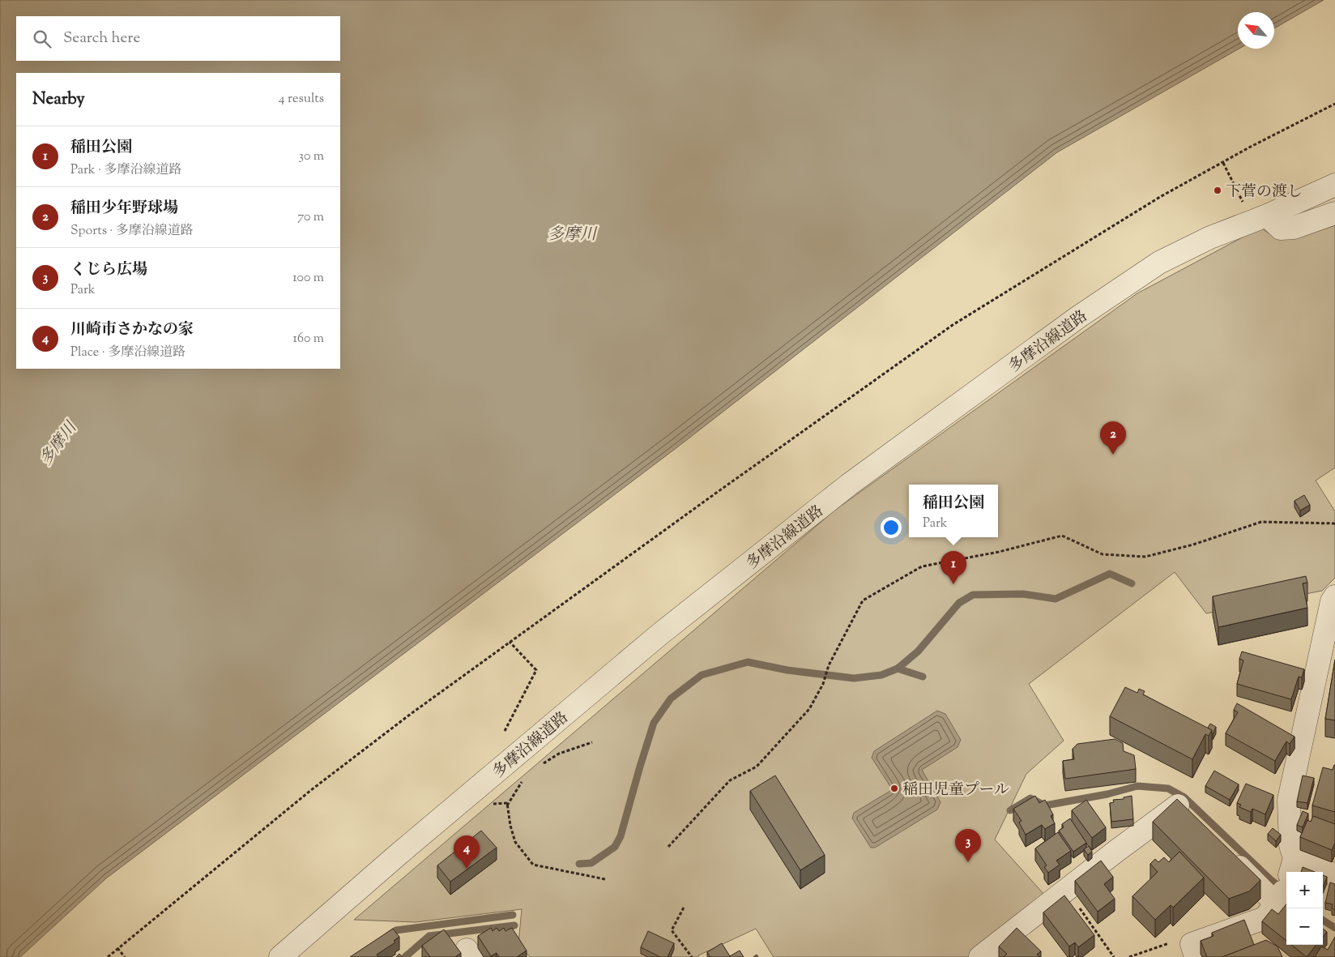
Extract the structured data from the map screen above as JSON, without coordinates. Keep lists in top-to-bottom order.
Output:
{
  "streets": {
    "street": ["多摩沿線道路"]
  },
  "water": ["多摩川"],
  "places": ["下菅の渡し", "稲田児童プール"],
  "north": "top left",
  "page": {
    "search": "Search here",
    "heading": ["Nearby", "4 results"],
    "list": [
      {
        "mark": "1",
        "name": "稲田公園",
        "note": "Park · 多摩沿線道路",
        "value": "30 m"
      },
      {
        "mark": "2",
        "name": "稲田少年野球場",
        "note": "Sports · 多摩沿線道路",
        "value": "70 m"
      },
      {
        "mark": "3",
        "name": "くじら広場",
        "note": "Park",
        "value": "100 m"
      },
      {
        "mark": "4",
        "name": "川崎市さかなの家",
        "note": "Place · 多摩沿線道路",
        "value": "160 m"
      }
    ],
    "pins": [
      "2",
      "1",
      "3",
      "4"
    ],
    "popup": ["稲田公園", "Park"],
    "map_buttons": ["+", "−"]
  }
}
